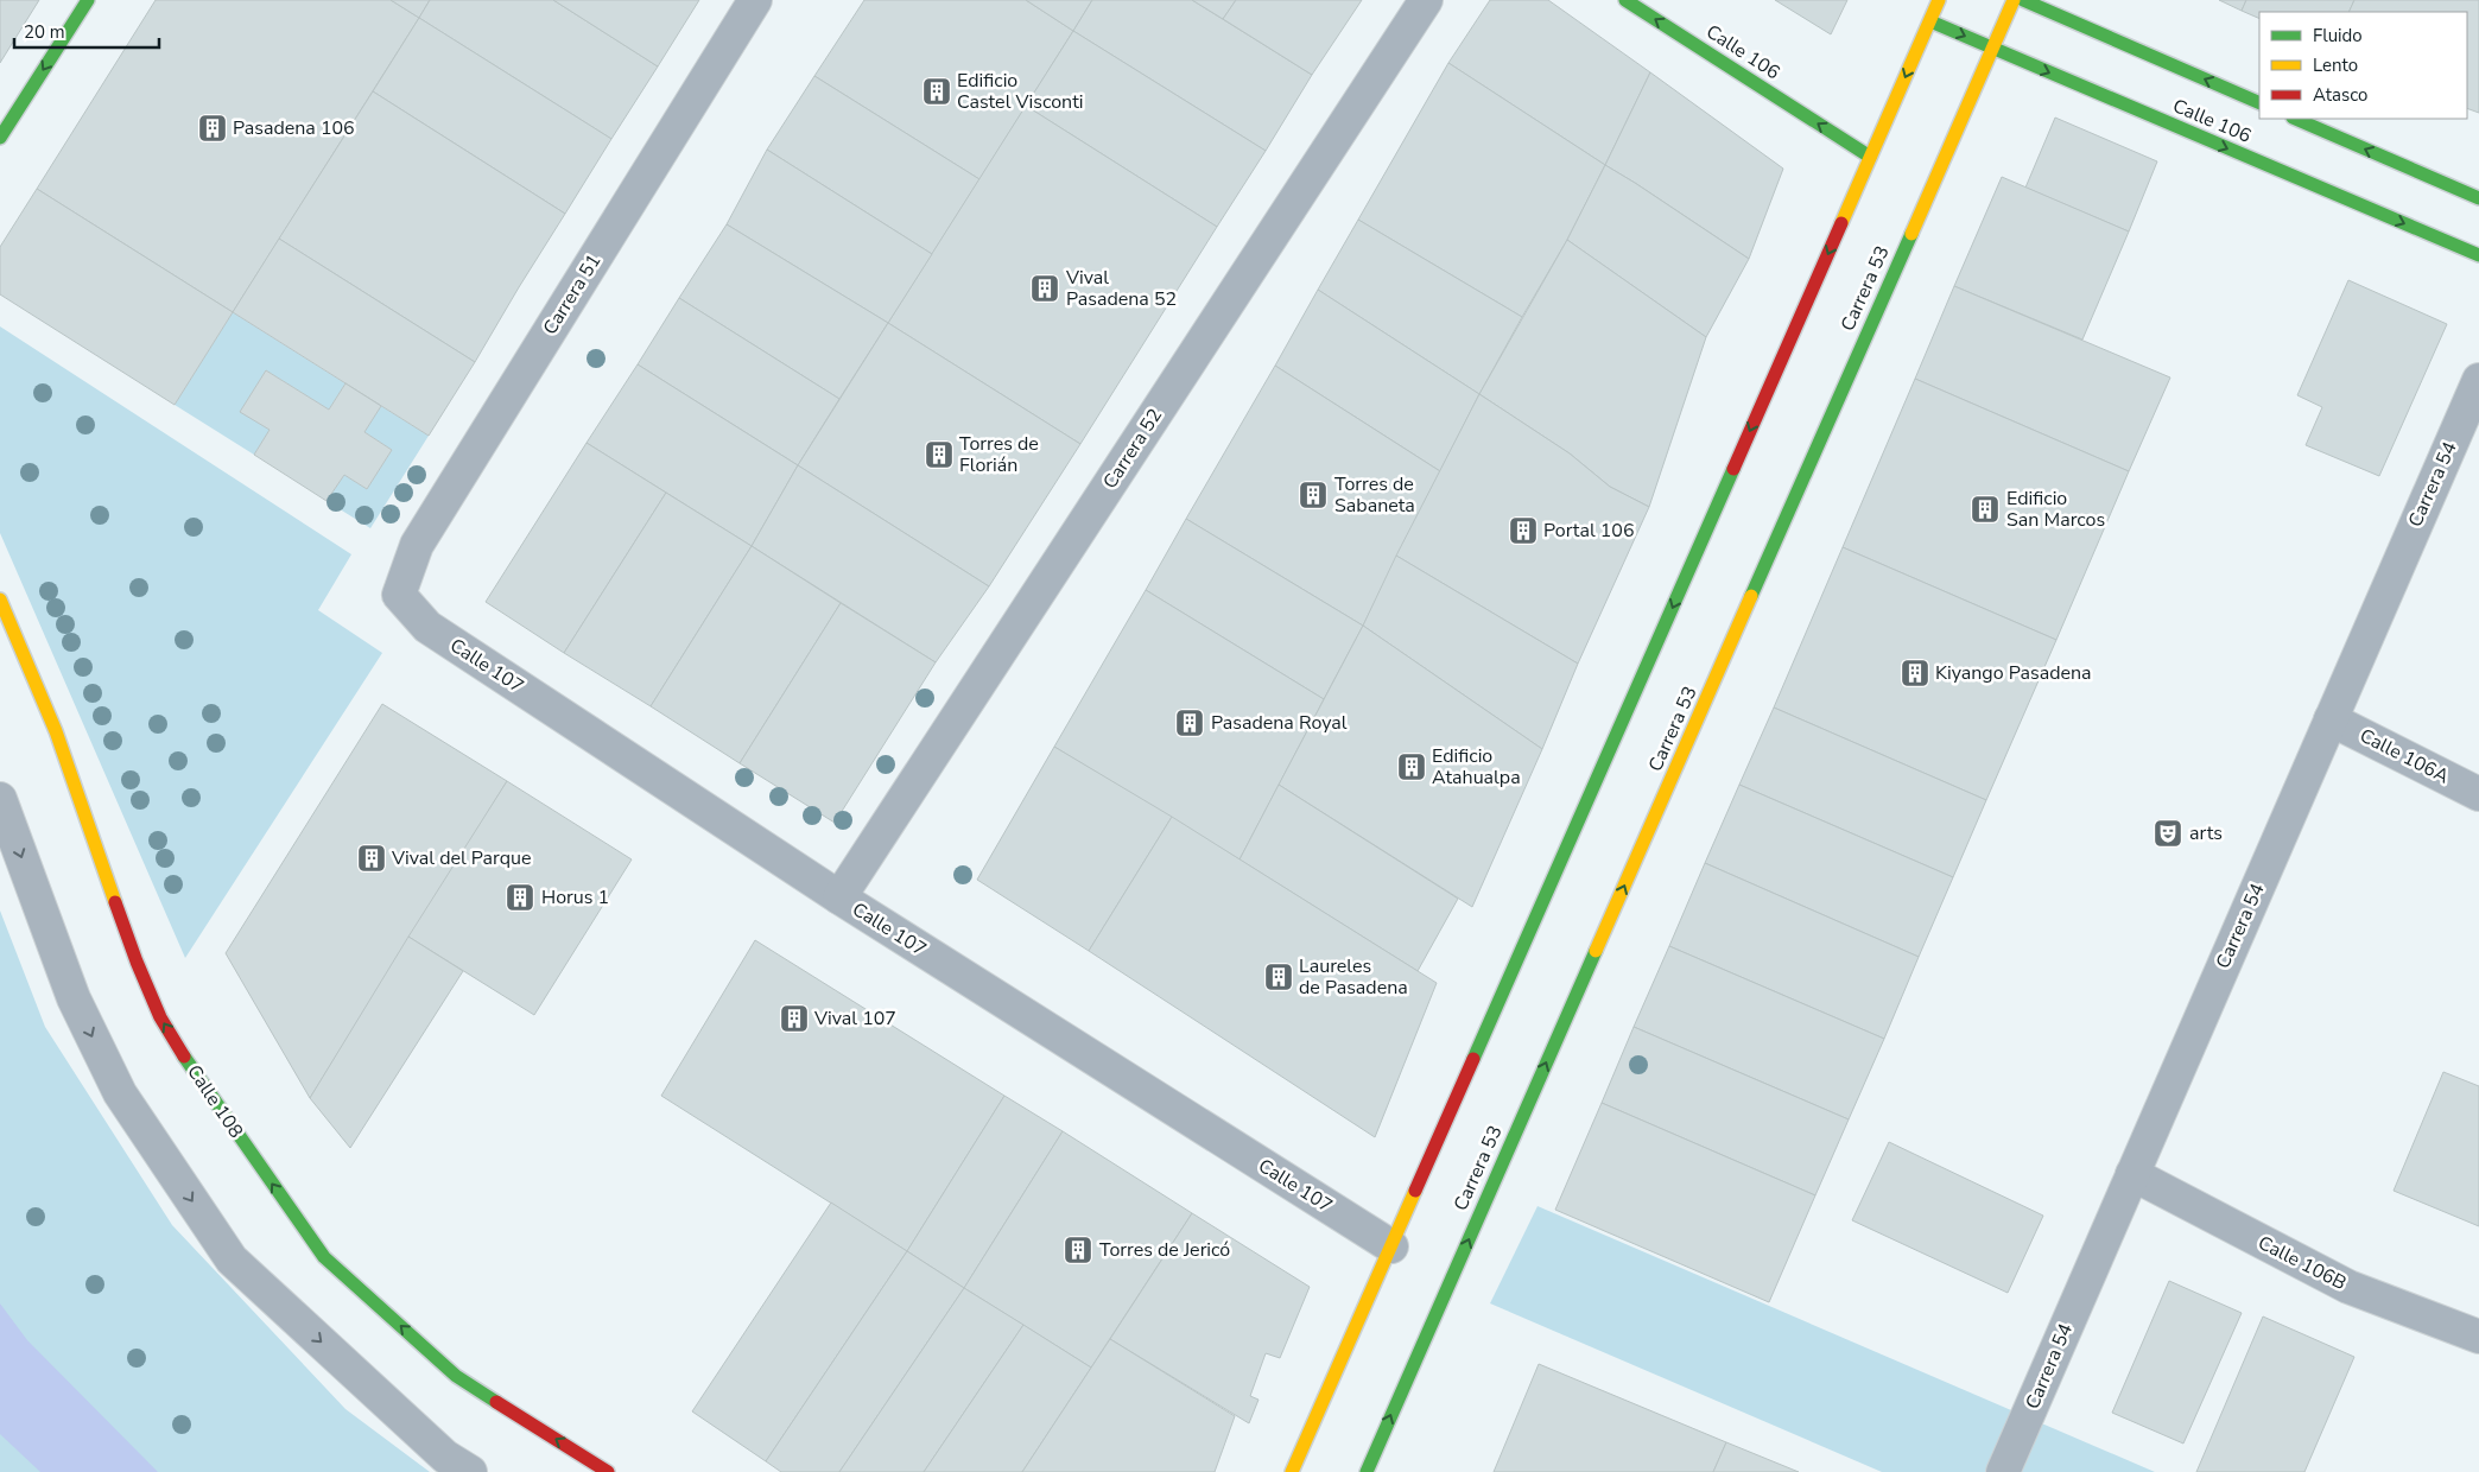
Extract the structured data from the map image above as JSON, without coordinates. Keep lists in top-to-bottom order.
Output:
{
  "streets": {
    "main road": ["Calle 106", "Carrera 53", "Calle 108"],
    "street": [
      "Carrera 51",
      "Carrera 52",
      "Carrera 54",
      "Calle 107",
      "Calle 106A",
      "Calle 106B"
    ]
  },
  "crossings": [
    ["Calle 106", "Carrera 53"],
    ["Carrera 51", "Calle 107"],
    ["Carrera 52", "Calle 107"],
    ["Carrera 54", "Calle 106A"],
    ["Carrera 54", "Calle 106B"]
  ],
  "one_way": ["Calle 108"],
  "places": {
    "building": [
      "Edificio Castel Visconti",
      "Pasadena 106",
      "Vival Pasadena 52",
      "Torres de Florián",
      "Torres de Sabaneta",
      "Edificio San Marcos",
      "Portal 106",
      "Kiyango Pasadena",
      "Pasadena Royal",
      "Edificio Atahualpa",
      "Vival del Parque",
      "Horus 1",
      "Laureles de Pasadena",
      "Vival 107",
      "Torres de Jericó"
    ],
    "theatre": ["arts"]
  },
  "legend": ["Fluido", "Lento", "Atasco"],
  "scale_bar": "20 m"
}
